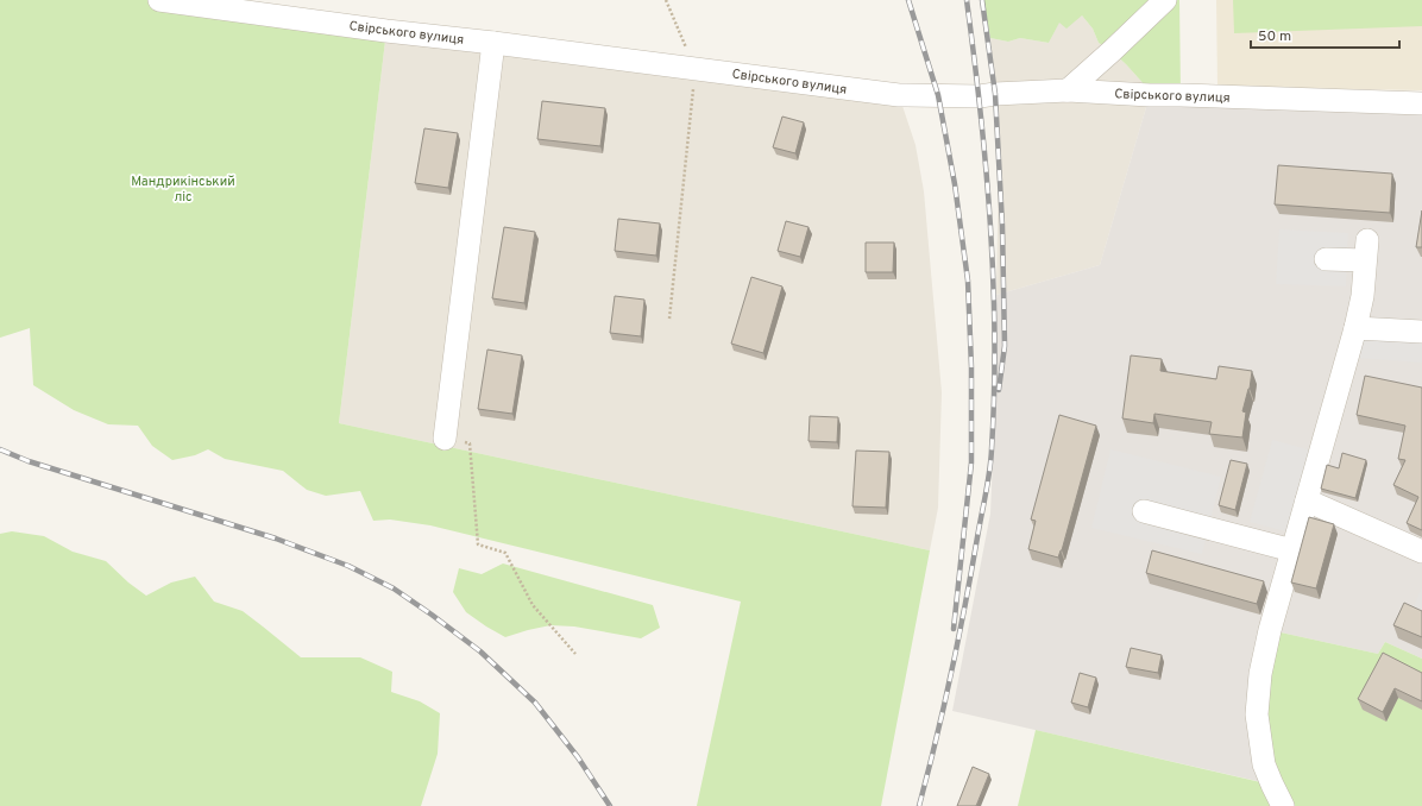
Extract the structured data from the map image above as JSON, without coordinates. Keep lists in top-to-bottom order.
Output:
{
  "streets": {
    "street": ["Свірського вулиця"]
  },
  "parks": ["Мандрикінський ліс"],
  "scale_bar": "50 m"
}
